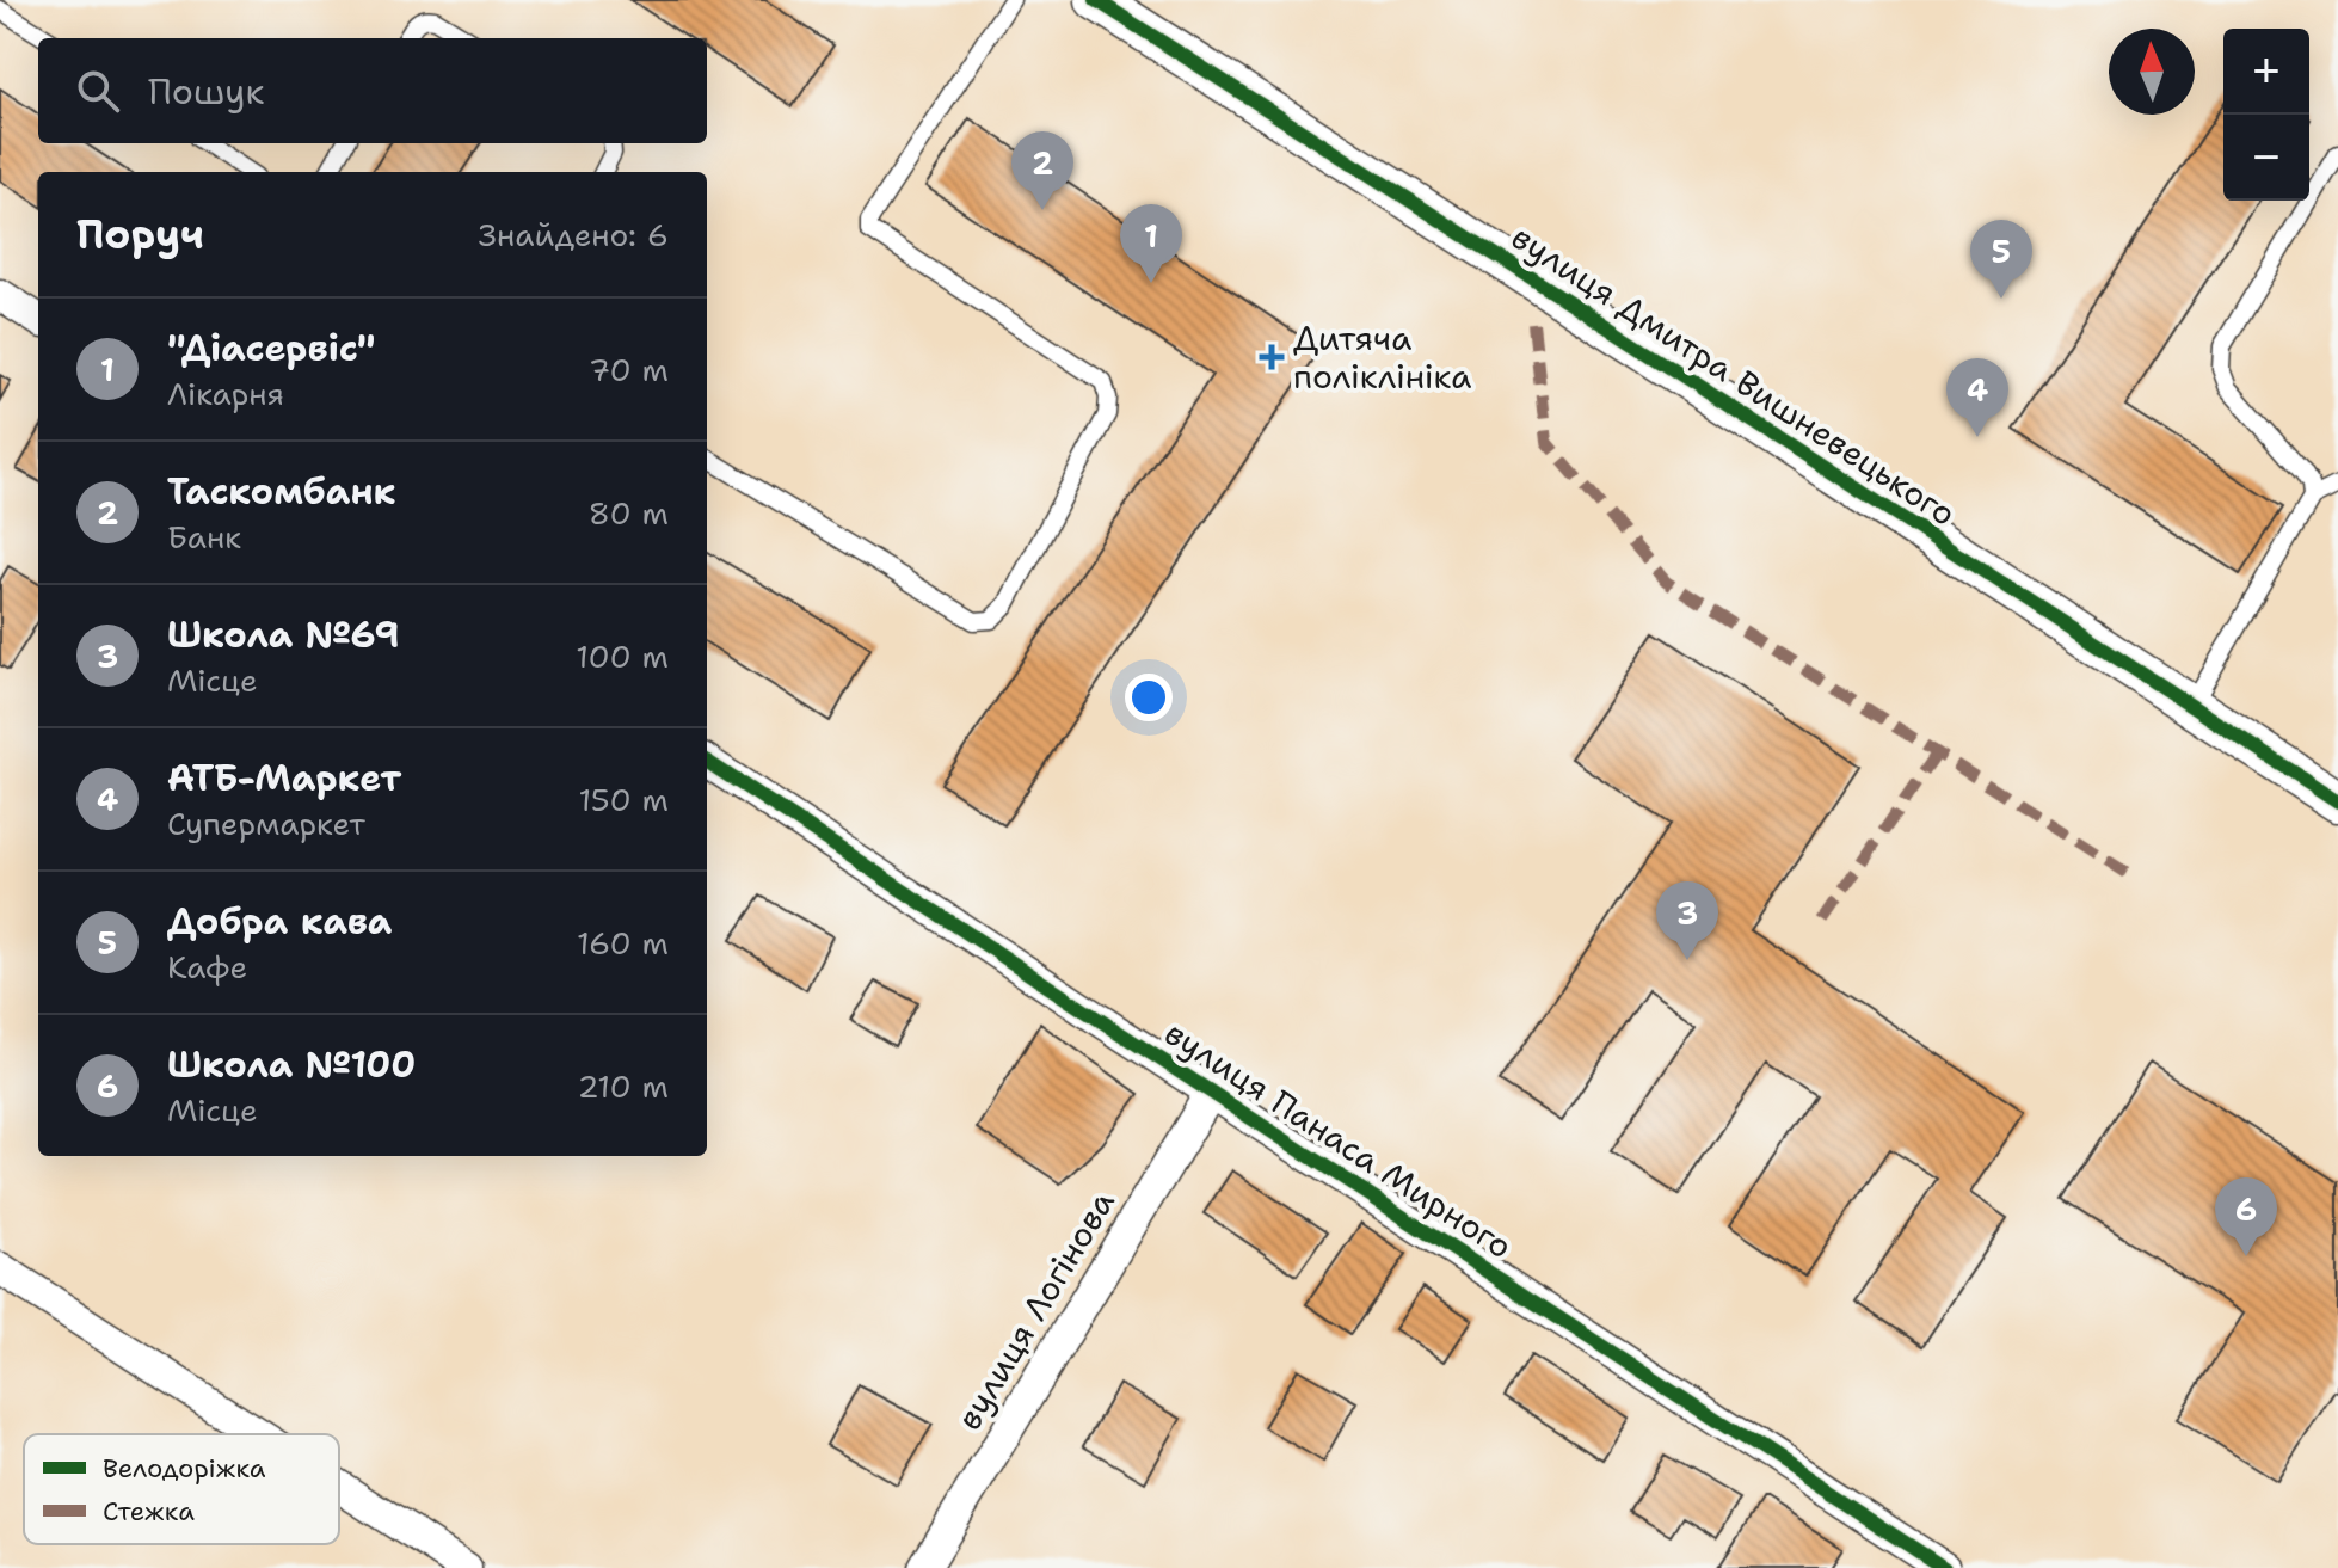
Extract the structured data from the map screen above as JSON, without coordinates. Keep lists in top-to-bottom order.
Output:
{
  "streets": {
    "street": ["вулиця Дмитра Вишневецького", "вулиця Панаса Мирного", "вулиця Логінова"]
  },
  "crossings": [
    ["вулиця Панаса Мирного", "вулиця Логінова"]
  ],
  "places": {
    "health": ["Дитяча поліклініка"]
  },
  "legend": ["Велодоріжка", "Стежка"],
  "north": "top",
  "page": {
    "map_buttons": ["+", "−"],
    "search": "Пошук",
    "pins": [
      "2",
      "1",
      "5",
      "4",
      "3",
      "6"
    ],
    "heading": ["Поруч", "Знайдено: 6"],
    "list": [
      {
        "mark": "1",
        "name": "\"Діасервіс\"",
        "note": "Лікарня",
        "value": "70 m"
      },
      {
        "mark": "2",
        "name": "Таскомбанк",
        "note": "Банк",
        "value": "80 m"
      },
      {
        "mark": "3",
        "name": "Школа №69",
        "note": "Місце",
        "value": "100 m"
      },
      {
        "mark": "4",
        "name": "АТБ-Маркет",
        "note": "Супермаркет",
        "value": "150 m"
      },
      {
        "mark": "5",
        "name": "Добра кава",
        "note": "Кафе",
        "value": "160 m"
      },
      {
        "mark": "6",
        "name": "Школа №100",
        "note": "Місце",
        "value": "210 m"
      }
    ]
  }
}
